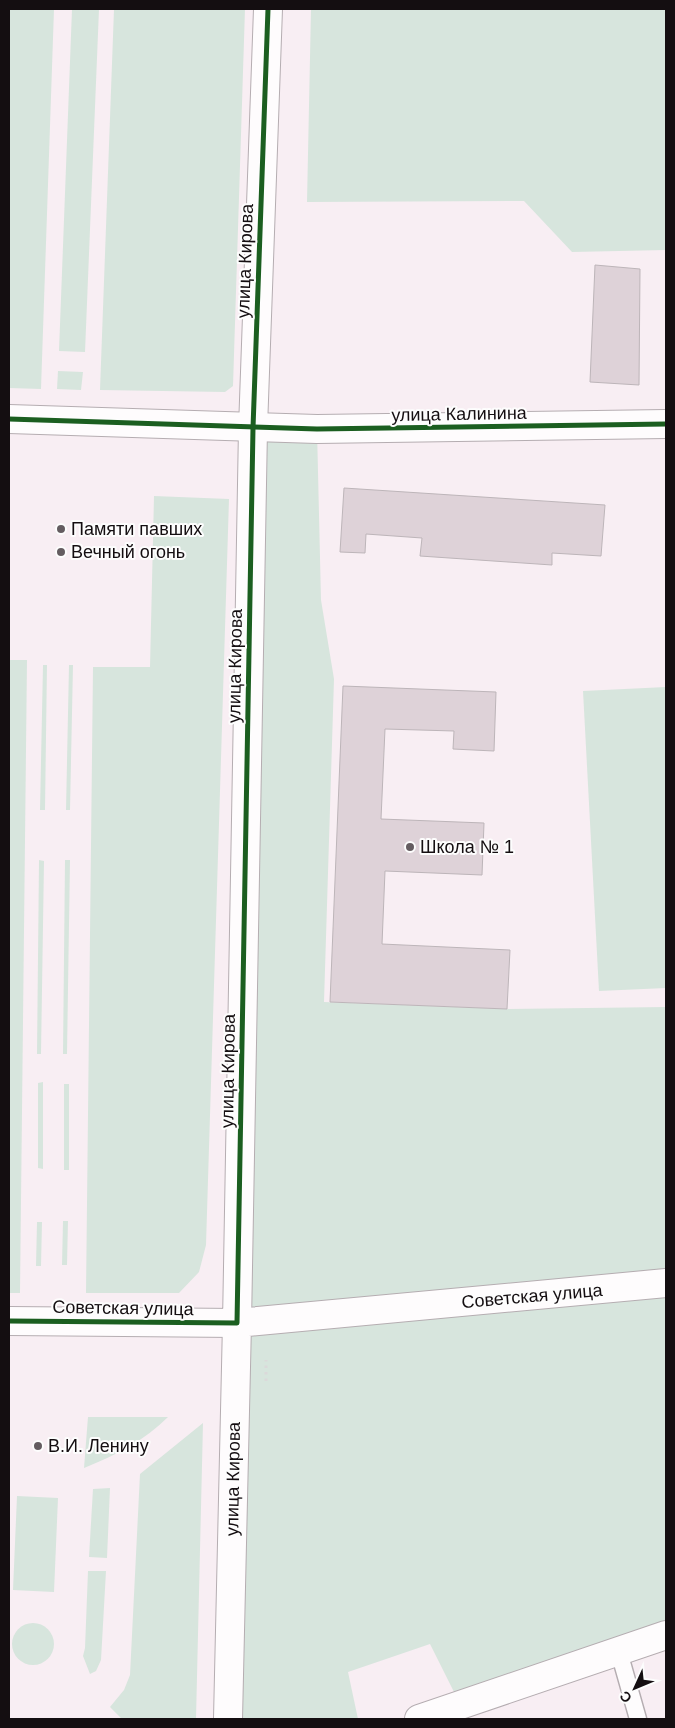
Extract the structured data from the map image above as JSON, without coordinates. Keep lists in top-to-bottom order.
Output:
{
  "streets": {
    "street": ["улица Кирова", "улица Калинина", "Советская улица"]
  },
  "crossings": [
    ["улица Кирова", "улица Калинина"],
    ["улица Кирова", "Советская улица"]
  ],
  "places": [
    "Памяти павших",
    "Вечный огонь",
    "Школа № 1",
    "В.И. Ленину"
  ],
  "north": "bottom left"
}
